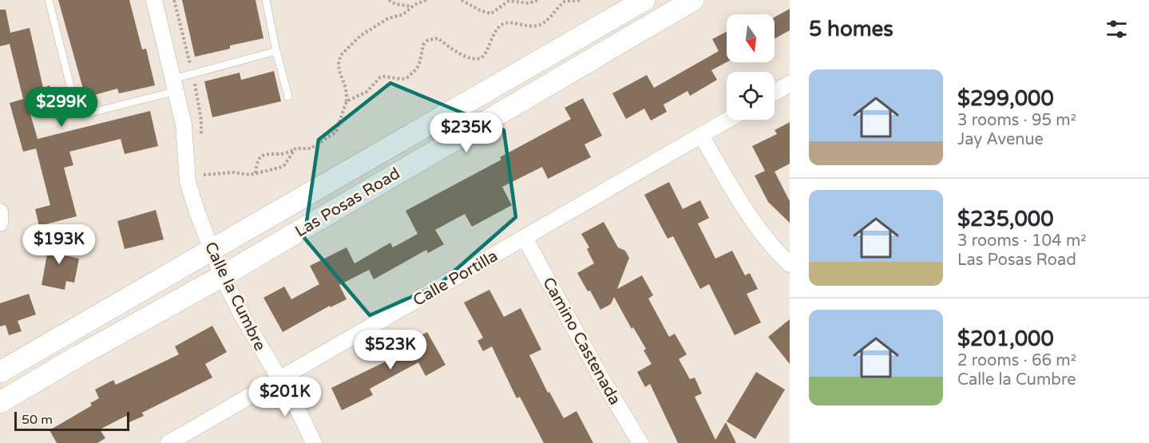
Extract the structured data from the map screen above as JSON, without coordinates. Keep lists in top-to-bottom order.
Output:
{
  "streets": {
    "main road": ["Las Posas Road"],
    "street": ["Calle Portilla", "Calle la Cumbre", "Camino Castenada"]
  },
  "crossings": [
    ["Las Posas Road", "Calle la Cumbre"],
    ["Calle Portilla", "Calle la Cumbre"],
    ["Calle Portilla", "Camino Castenada"]
  ],
  "scale_bar": "50 m",
  "north": "bottom",
  "page": {
    "heading": "5 homes",
    "list": [
      {
        "name": "$299,000",
        "note": "3 rooms · 95 m² · Jay Avenue"
      },
      {
        "name": "$235,000",
        "note": "3 rooms · 104 m² · Las Posas Road"
      },
      {
        "name": "$201,000",
        "note": "2 rooms · 66 m² · Calle la Cumbre"
      }
    ],
    "price": [
      "$299K",
      "$235K",
      "$193K",
      "$523K",
      "$201K"
    ],
    "scale": "50 m"
  }
}
